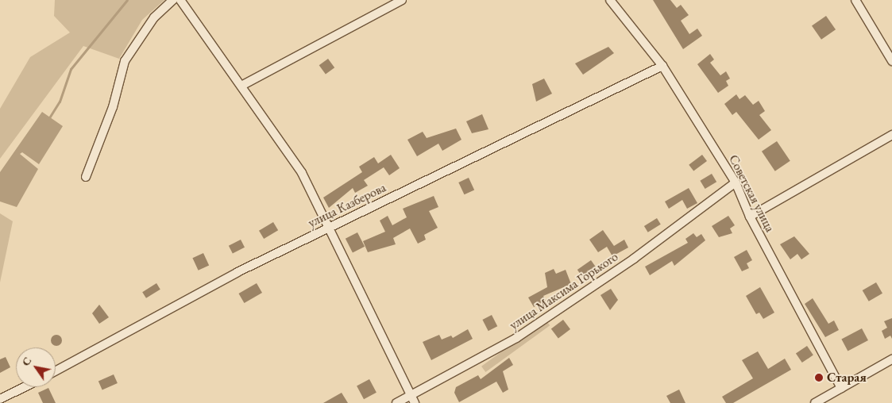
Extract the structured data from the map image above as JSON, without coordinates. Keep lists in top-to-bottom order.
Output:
{
  "streets": {
    "street": ["Советская улица", "улица Казберова", "улица Максима Горького"]
  },
  "crossings": [
    ["Советская улица", "улица Казберова"],
    ["Советская улица", "улица Максима Горького"]
  ],
  "places": ["Старая"],
  "north": "top left"
}
